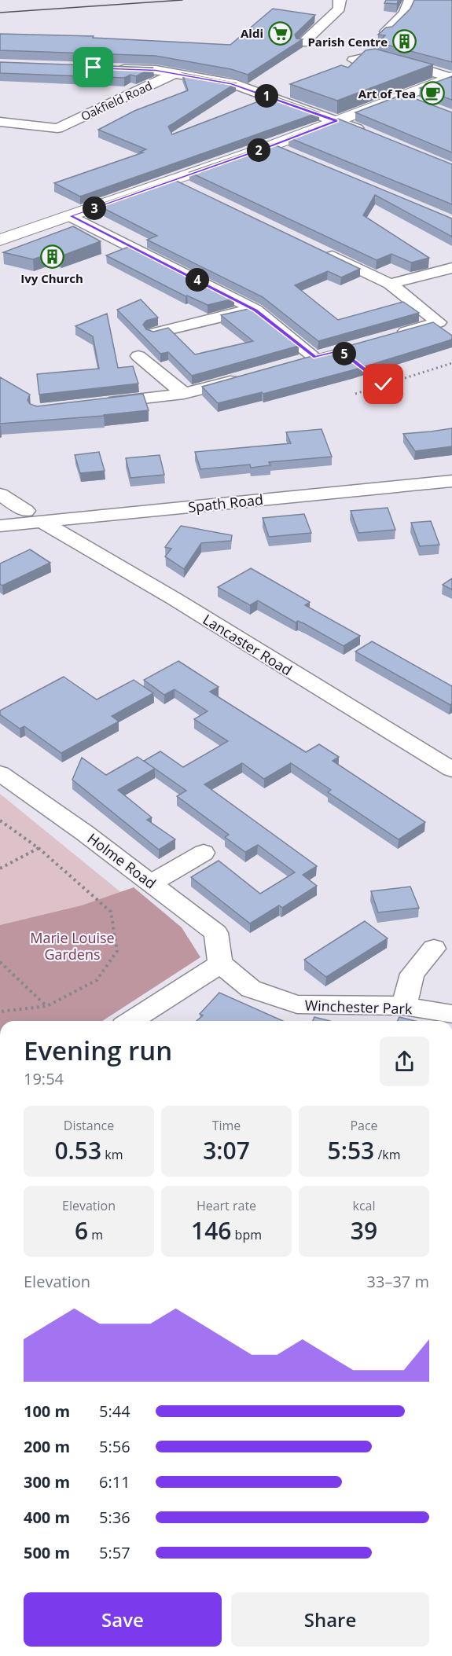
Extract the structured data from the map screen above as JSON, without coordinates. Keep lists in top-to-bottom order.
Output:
{
  "streets": {
    "street": [
      "Oakfield Road",
      "Spath Road",
      "Lancaster Road",
      "Holme Road",
      "Winchester Park"
    ]
  },
  "crossings": [
    ["Spath Road", "Lancaster Road"],
    ["Holme Road", "Winchester Park"]
  ],
  "parks": ["Marie Louise Gardens"],
  "places": {
    "supermarket": ["Aldi"],
    "building": ["Parish Centre", "Ivy Church"],
    "cafe": ["Art of Tea"]
  },
  "page": {
    "pins": [
      "1",
      "2",
      "3",
      "4",
      "5"
    ],
    "heading": ["Evening run", "19:54"],
    "stats": [
      ["Distance", "0.53 km"],
      ["Time", "3:07"],
      ["Pace", "5:53 /km"],
      ["Elevation", "6 m"],
      ["Heart rate", "146 bpm"],
      ["kcal", "39"]
    ],
    "chart": ["Elevation", "33–37 m"],
    "list": [
      {
        "name": "100 m",
        "note": "5:44"
      },
      {
        "name": "200 m",
        "note": "5:56"
      },
      {
        "name": "300 m",
        "note": "6:11"
      },
      {
        "name": "400 m",
        "note": "5:36"
      },
      {
        "name": "500 m",
        "note": "5:57"
      }
    ],
    "buttons": ["Save", "Share"]
  }
}
